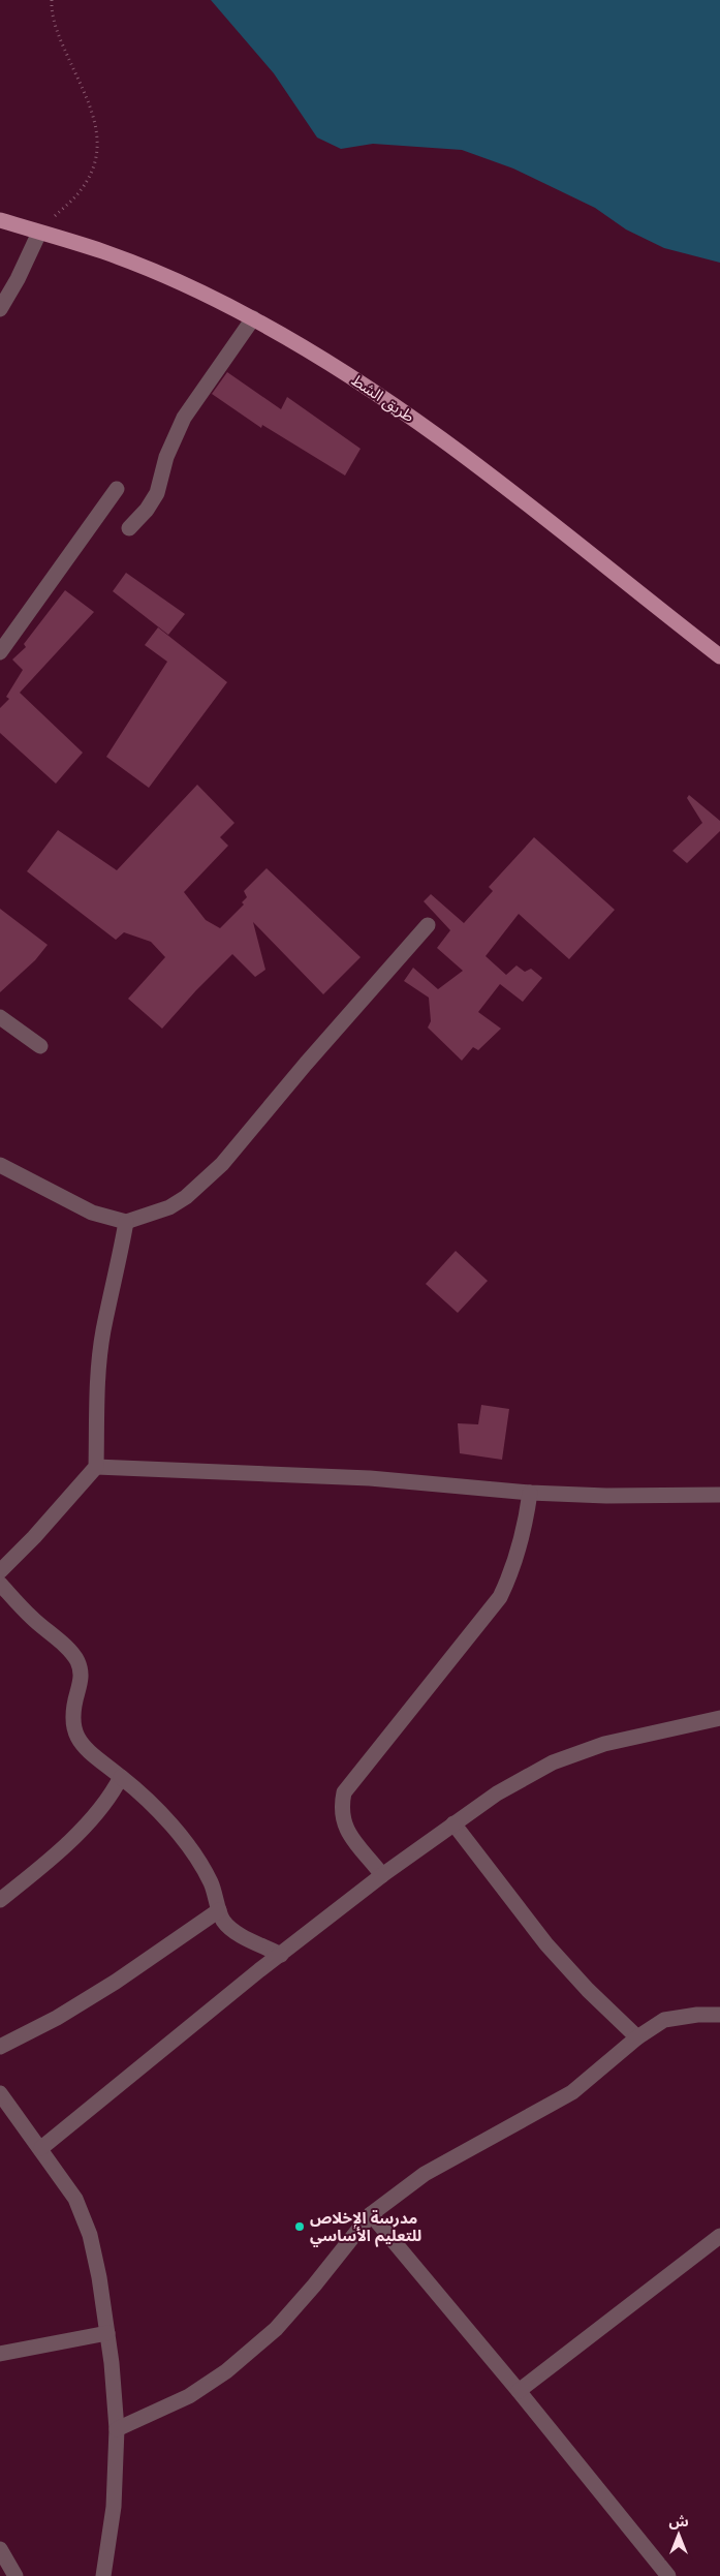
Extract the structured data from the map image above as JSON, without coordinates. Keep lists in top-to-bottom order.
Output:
{
  "streets": {
    "main road": ["طريق الشط"]
  },
  "places": ["مدرسة الإخلاص للتعليم الأساسي"],
  "north": "top"
}
